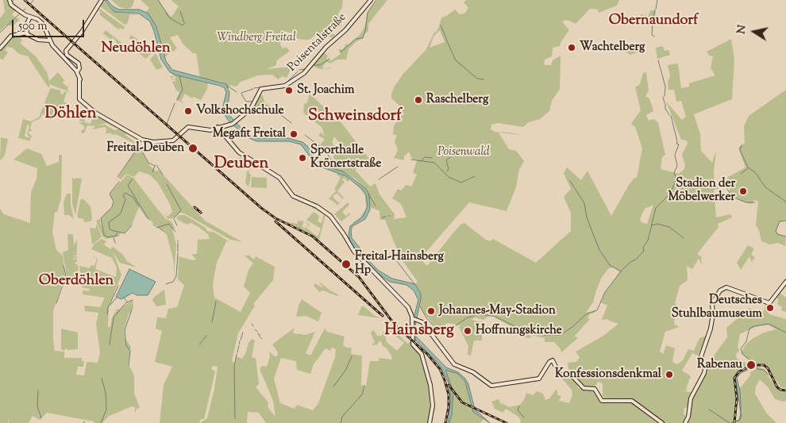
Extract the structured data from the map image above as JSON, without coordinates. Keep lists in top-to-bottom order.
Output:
{
  "streets": {
    "main road": ["Poisentalstraße"]
  },
  "districts": [
    "Obernaundorf",
    "Neudöhlen",
    "Döhlen",
    "Schweinsdorf",
    "Deuben",
    "Oberdöhlen",
    "Hainsberg"
  ],
  "parks": ["Windberg Freital", "Poisenwald"],
  "places": [
    "Wachtelberg",
    "St. Joachim",
    "Raschelberg",
    "Volkshochschule",
    "Megafit Freital",
    "Freital-Deuben",
    "Sporthalle Krönertstraße",
    "Stadion der Möbelwerker",
    "Freital-Hainsberg Hp",
    "Deutsches Stuhlbaumuseum",
    "Johannes-May-Stadion",
    "Hoffnungskirche",
    "Rabenau",
    "Konfessionsdenkmal"
  ],
  "scale_bar": "500 m",
  "north": "left"
}
